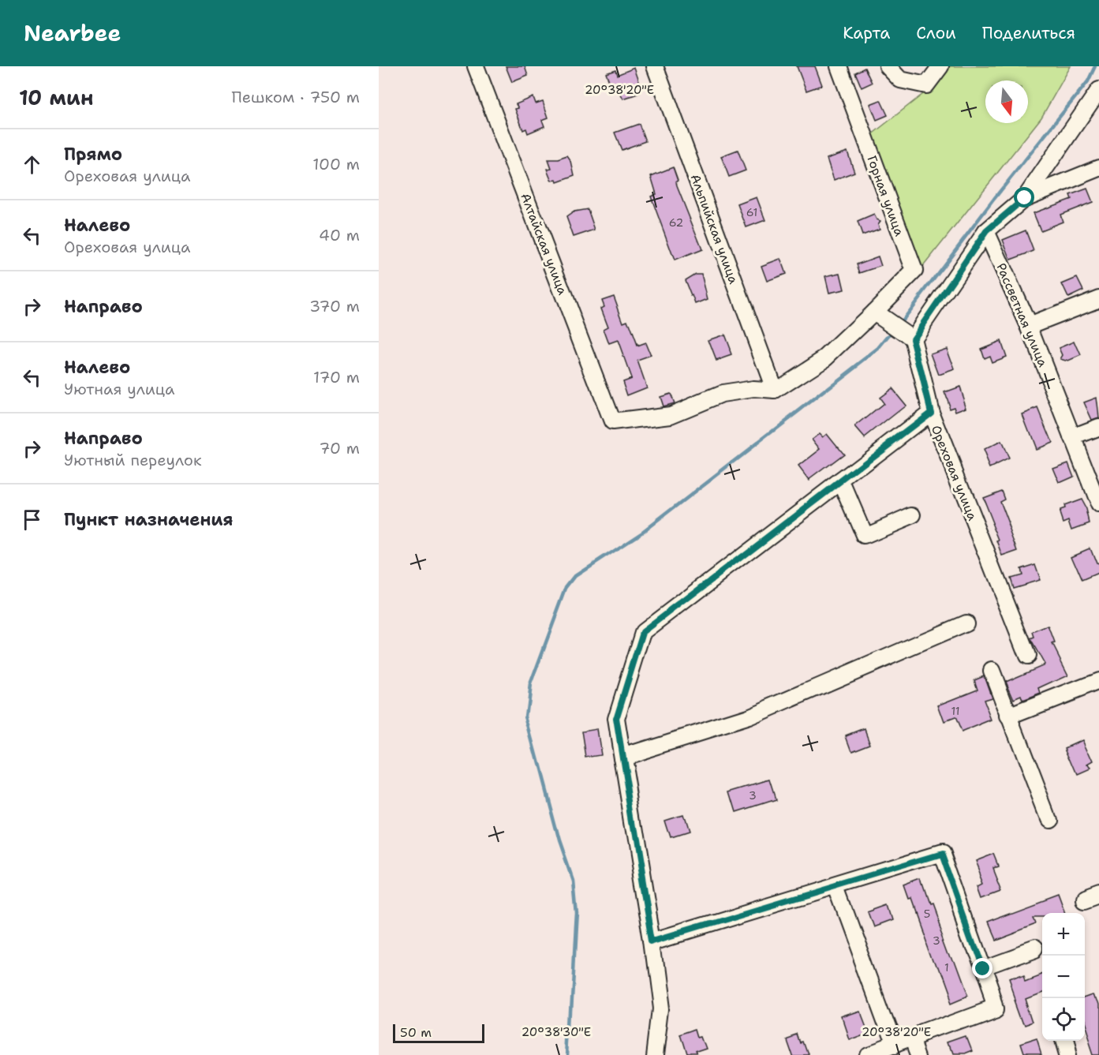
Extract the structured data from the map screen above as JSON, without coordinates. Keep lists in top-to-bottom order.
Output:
{
  "streets": {
    "street": [
      "Горная улица",
      "Альпийская улица",
      "Алтайская улица",
      "Рассветная улица",
      "Ореховая улица"
    ]
  },
  "crossings": [
    ["Альпийская улица", "Алтайская улица"]
  ],
  "house_numbers": [
    "61",
    "62",
    "11",
    "3",
    "5",
    "3",
    "1"
  ],
  "scale_bar": "50 m",
  "north": "bottom",
  "page": {
    "header": "Nearbee",
    "nav": ["Карта", "Слои", "Поделиться"],
    "heading": ["10 мин", "Пешком · 750 m"],
    "list": [
      ["Прямо", "Ореховая улица", "100 m"],
      ["Налево", "Ореховая улица", "40 m"],
      ["Направо", "370 m"],
      ["Налево", "Уютная улица", "170 m"],
      ["Направо", "Уютный переулок", "70 m"],
      "Пункт назначения"
    ],
    "map_buttons": ["+", "−"],
    "scale": "50 m"
  },
  "coordinates": ["20°38'20\"E", "20°38'30\"E"]
}
